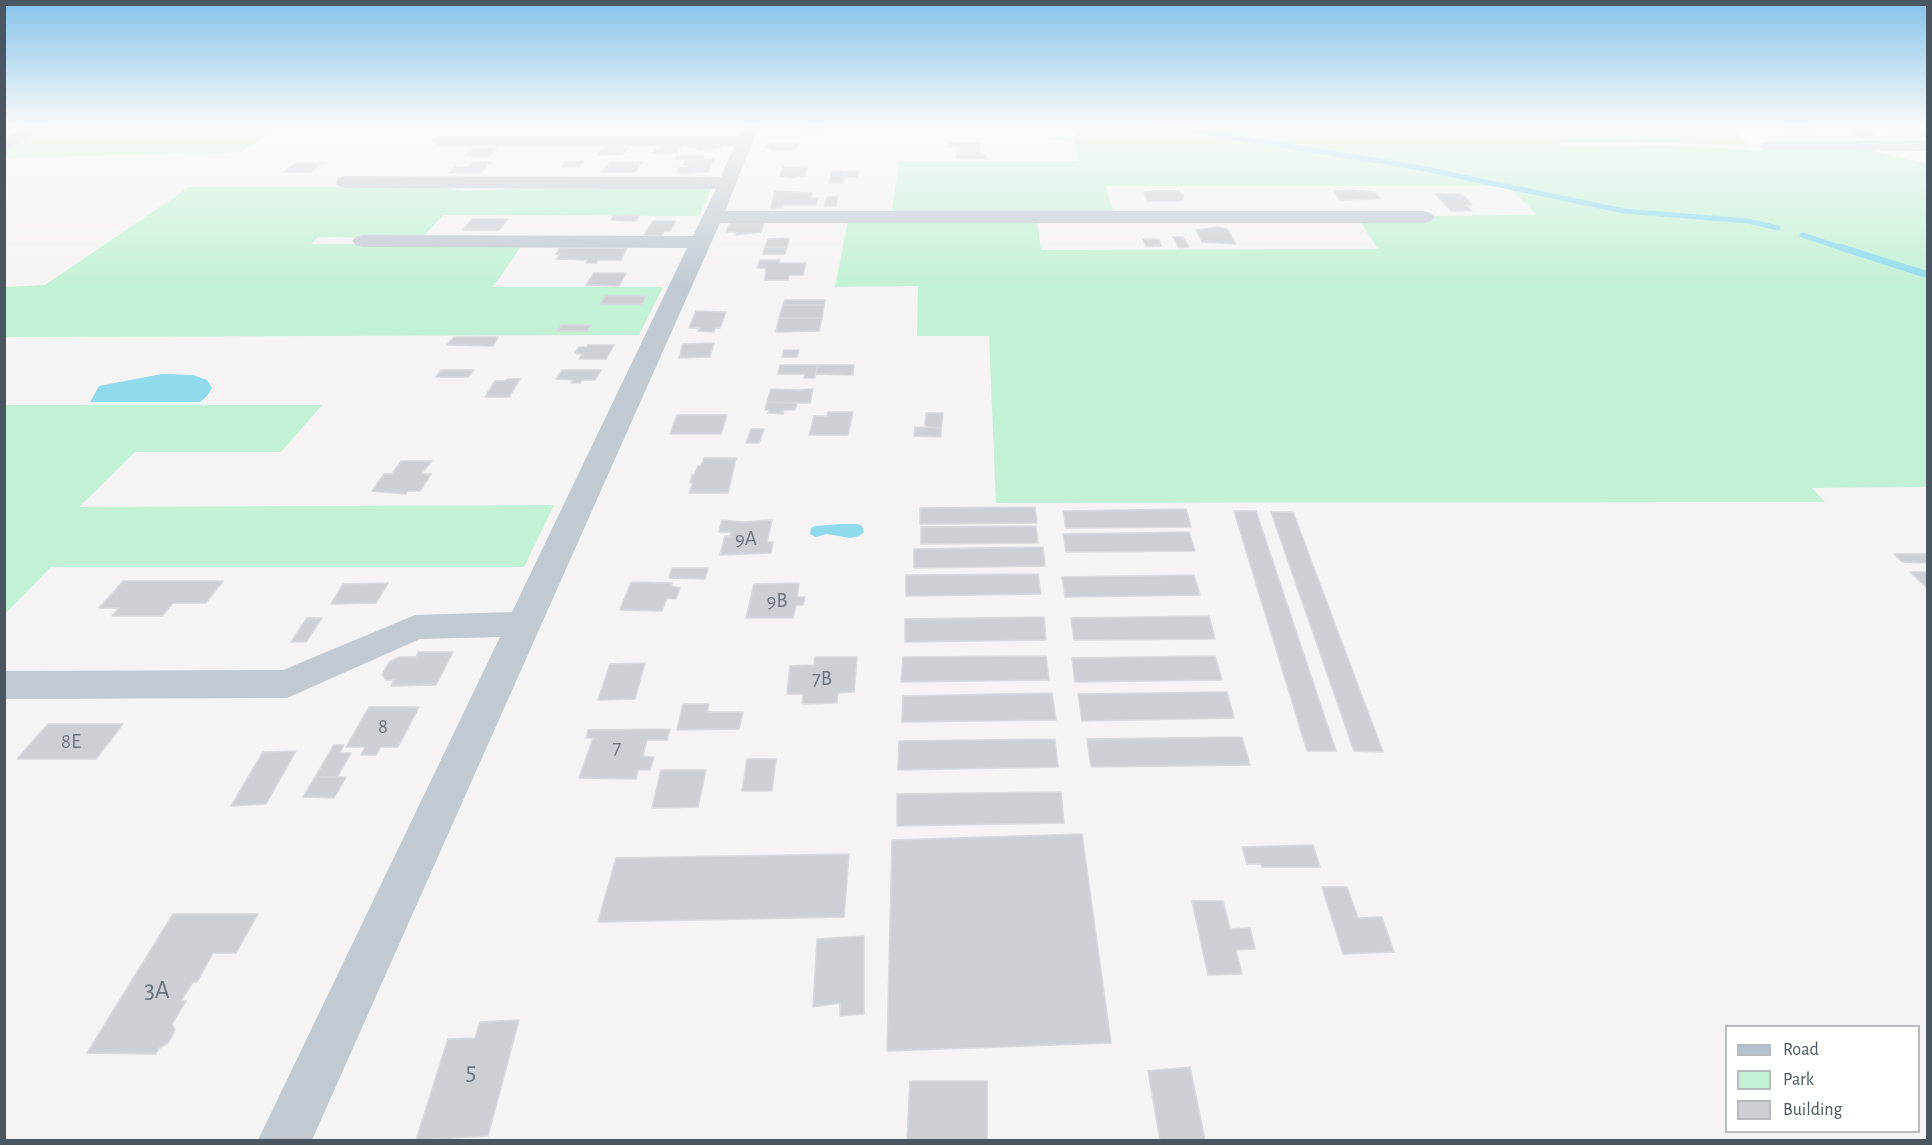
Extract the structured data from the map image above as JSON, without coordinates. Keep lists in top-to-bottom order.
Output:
{
  "house_numbers": [
    "9A",
    "9B",
    "7B",
    "8",
    "8E",
    "7",
    "3A",
    "5"
  ],
  "legend": ["Road", "Park", "Building"]
}
